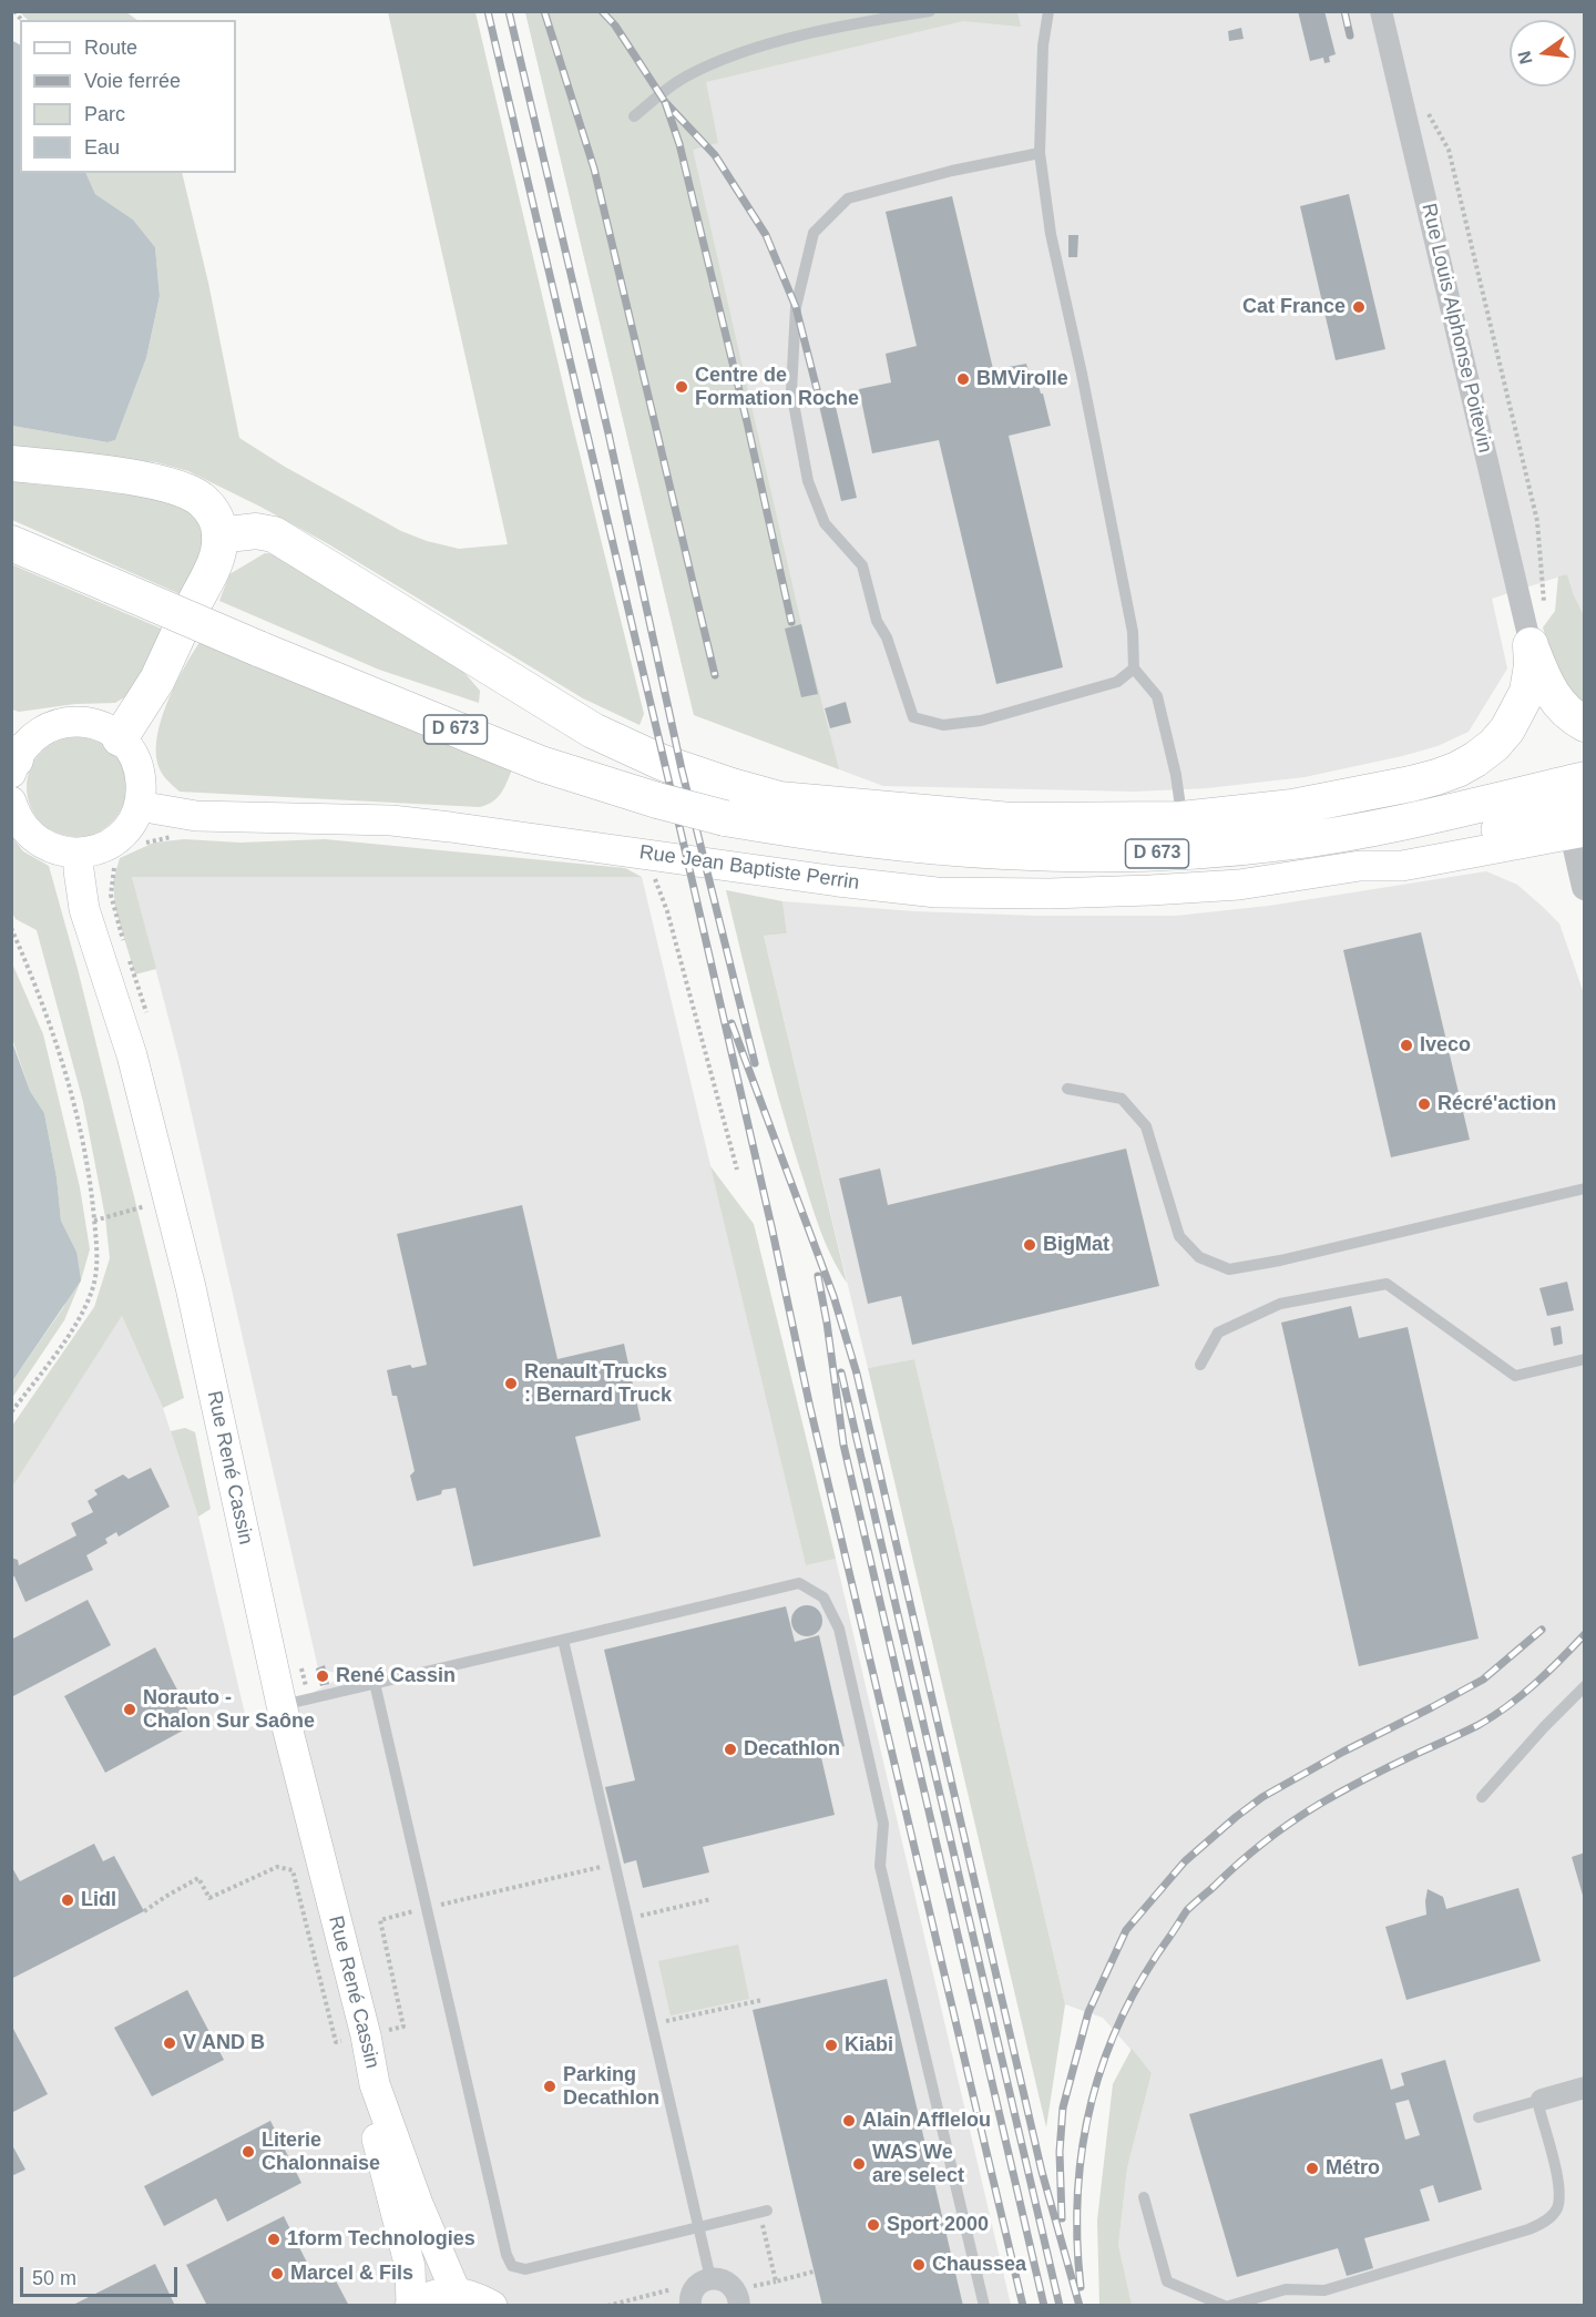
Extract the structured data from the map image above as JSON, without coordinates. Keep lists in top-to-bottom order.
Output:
{
  "streets": {
    "main road": ["D 673", "Rue Jean Baptiste Perrin", "Rue René Cassin"],
    "street": ["Rue Louis Alphonse Poitevin"]
  },
  "places": [
    "Cat France",
    "BMVirolle",
    "Centre de Formation Roche",
    "Iveco",
    "Récré'action",
    "BigMat",
    "Renault Trucks : Bernard Truck",
    "René Cassin",
    "Norauto - Chalon Sur Saône",
    "Decathlon",
    "Lidl",
    "V AND B",
    "Kiabi",
    "Parking Decathlon",
    "Alain Afflelou",
    "Literie Chalonnaise",
    "WAS We are select",
    "Métro",
    "Sport 2000",
    "1form Technologies",
    "Chaussea",
    "Marcel & Fils"
  ],
  "legend": [
    "Route",
    "Voie ferrée",
    "Parc",
    "Eau"
  ],
  "scale_bar": "50 m",
  "north": "left"
}
